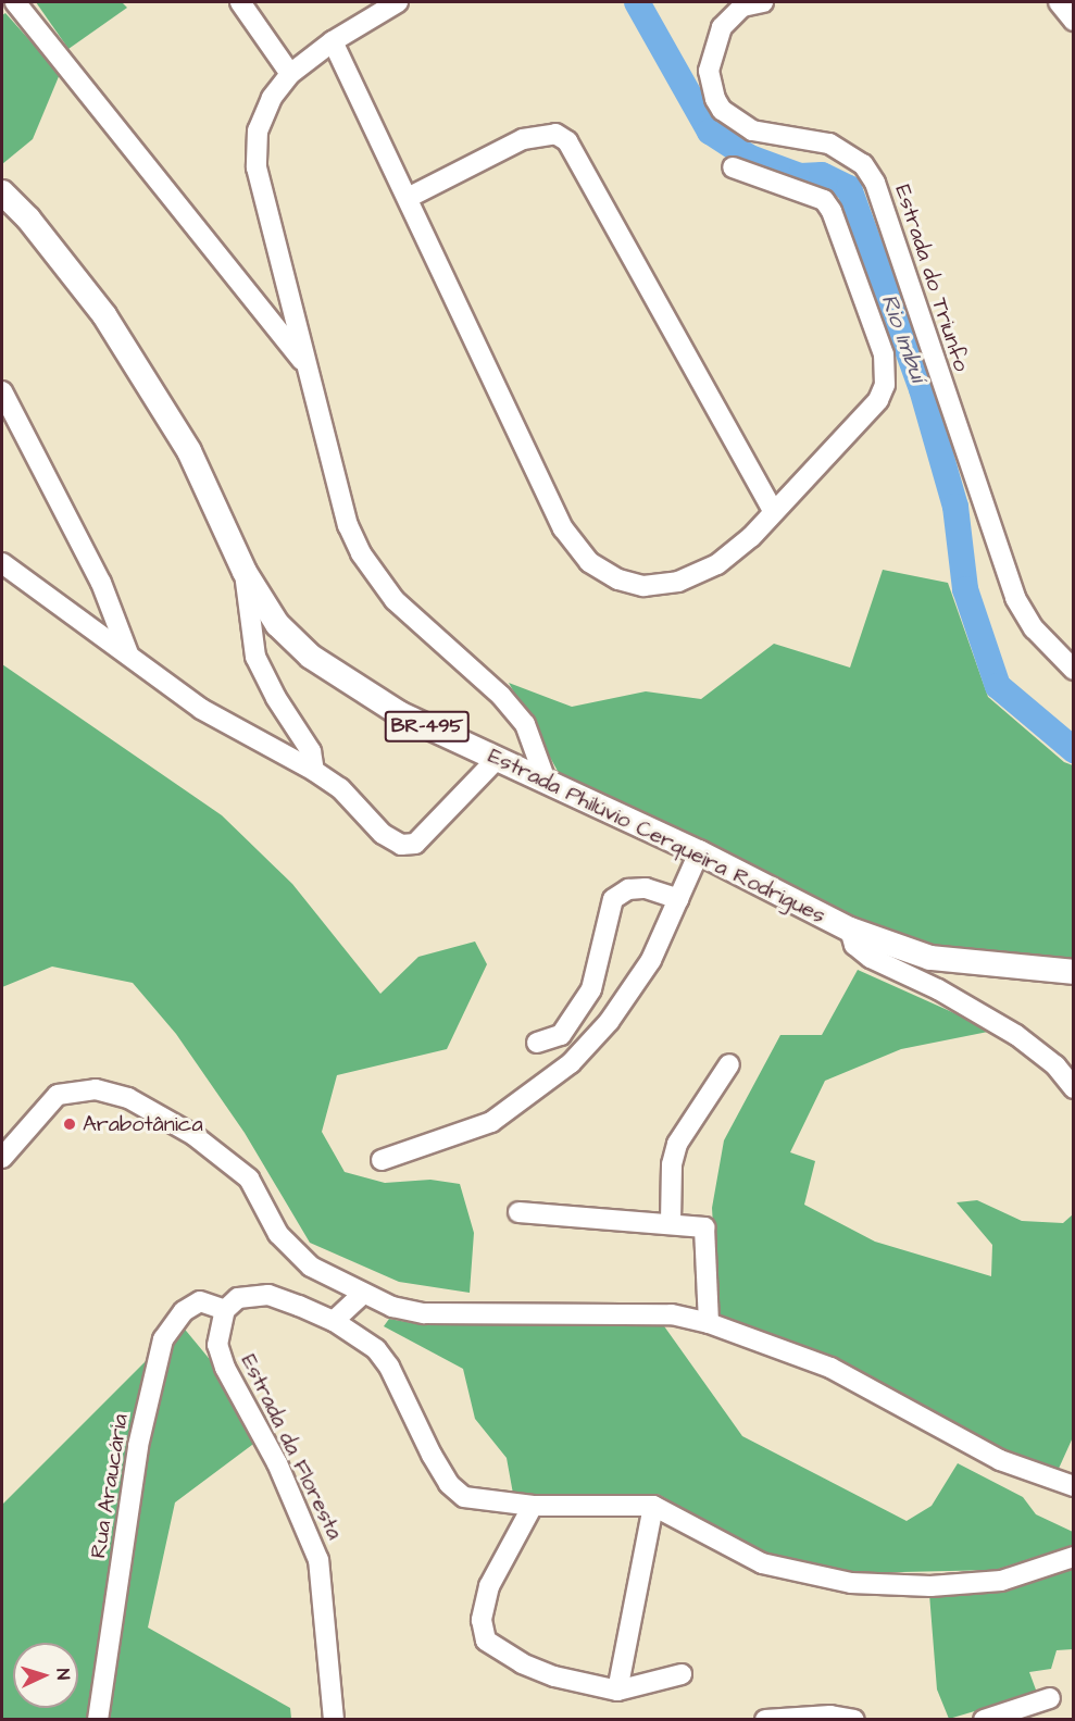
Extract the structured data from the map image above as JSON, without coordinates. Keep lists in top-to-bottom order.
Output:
{
  "streets": {
    "main road": ["BR-495", "Estrada Philúvio Cerqueira Rodrigues"],
    "street": ["Estrada do Triunfo", "Estrada da Floresta", "Rua Araucária"]
  },
  "crossings": [
    ["Estrada da Floresta", "Rua Araucária"]
  ],
  "water": ["Rio Imbuí"],
  "places": ["Arabotânica"],
  "north": "right"
}
